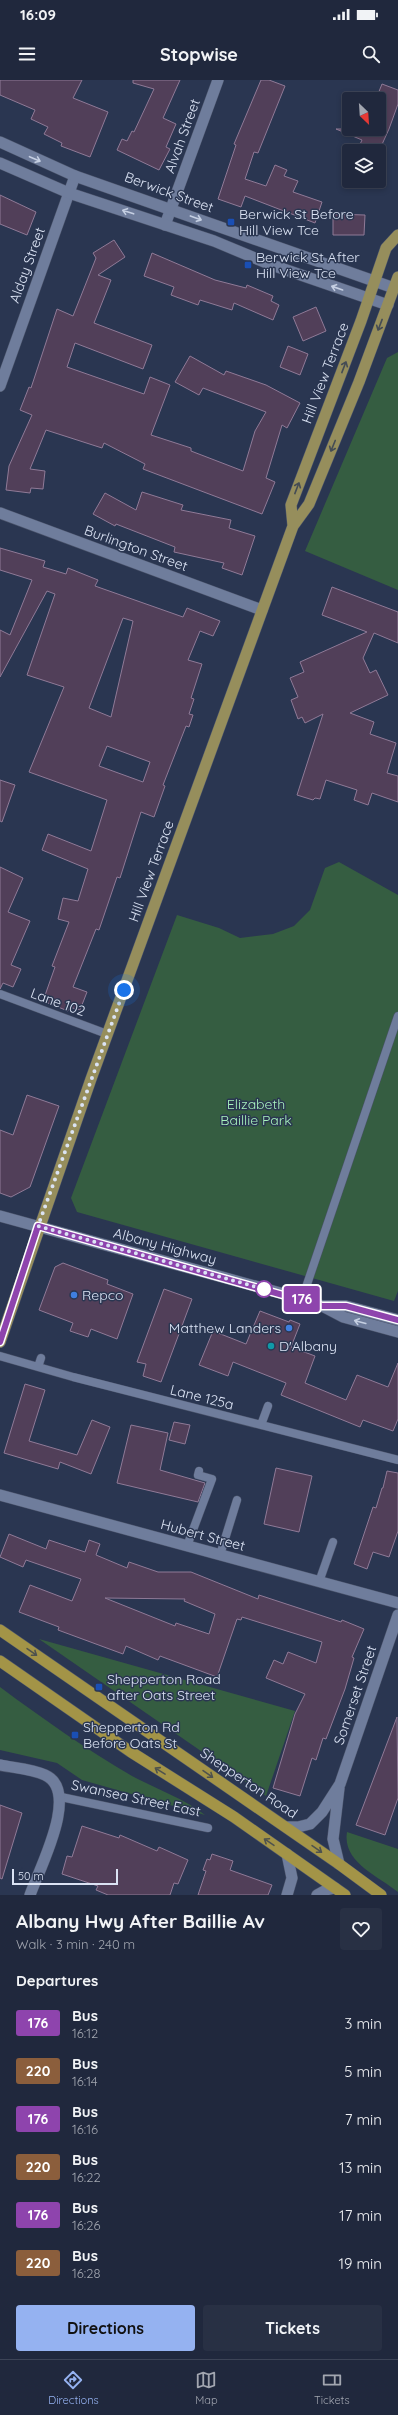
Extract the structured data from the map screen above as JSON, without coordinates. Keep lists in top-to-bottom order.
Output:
{
  "streets": {
    "highway": ["Shepperton Road"],
    "main road": ["Hill View Terrace"],
    "street": [
      "Alvah Street",
      "Berwick Street",
      "Alday Street",
      "Burlington Street",
      "Albany Highway",
      "Hubert Street",
      "Somerset Street",
      "Swansea Street East"
    ],
    "lane": ["Lane 102", "Lane 125a"]
  },
  "crossings": [
    ["Alvah Street", "Berwick Street"],
    ["Berwick Street", "Alday Street"],
    ["Berwick Street", "Hill View Terrace"],
    ["Hill View Terrace", "Burlington Street"],
    ["Hill View Terrace", "Lane 102"],
    ["Hill View Terrace", "Albany Highway"],
    ["Somerset Street", "Shepperton Road"]
  ],
  "parks": ["Elizabeth Baillie Park"],
  "places": {
    "transit": [
      "Berwick St Before Hill View Tce",
      "Berwick St After Hill View Tce",
      "Shepperton Road after Oats Street",
      "Shepperton Rd Before Oats St"
    ],
    "other": ["Repco", "Matthew Landers", "D'Albany"]
  },
  "lines": ["bus line 176"],
  "scale_bar": "50 m",
  "north": "bottom right",
  "page": {
    "status": "16:09",
    "header": "Stopwise",
    "on_map": "176",
    "scale": "50 m",
    "heading": [
      ["Albany Hwy After Baillie Av", "Walk · 3 min · 240 m"],
      "Departures"
    ],
    "list": [
      {
        "mark": "176",
        "name": "Bus",
        "note": "16:12",
        "value": "3 min"
      },
      {
        "mark": "220",
        "name": "Bus",
        "note": "16:14",
        "value": "5 min"
      },
      {
        "mark": "176",
        "name": "Bus",
        "note": "16:16",
        "value": "7 min"
      },
      {
        "mark": "220",
        "name": "Bus",
        "note": "16:22",
        "value": "13 min"
      },
      {
        "mark": "176",
        "name": "Bus",
        "note": "16:26",
        "value": "17 min"
      },
      {
        "mark": "220",
        "name": "Bus",
        "note": "16:28",
        "value": "19 min"
      }
    ],
    "buttons": ["Directions", "Tickets"],
    "tabs": ["Directions", "Map", "Tickets"]
  }
}
